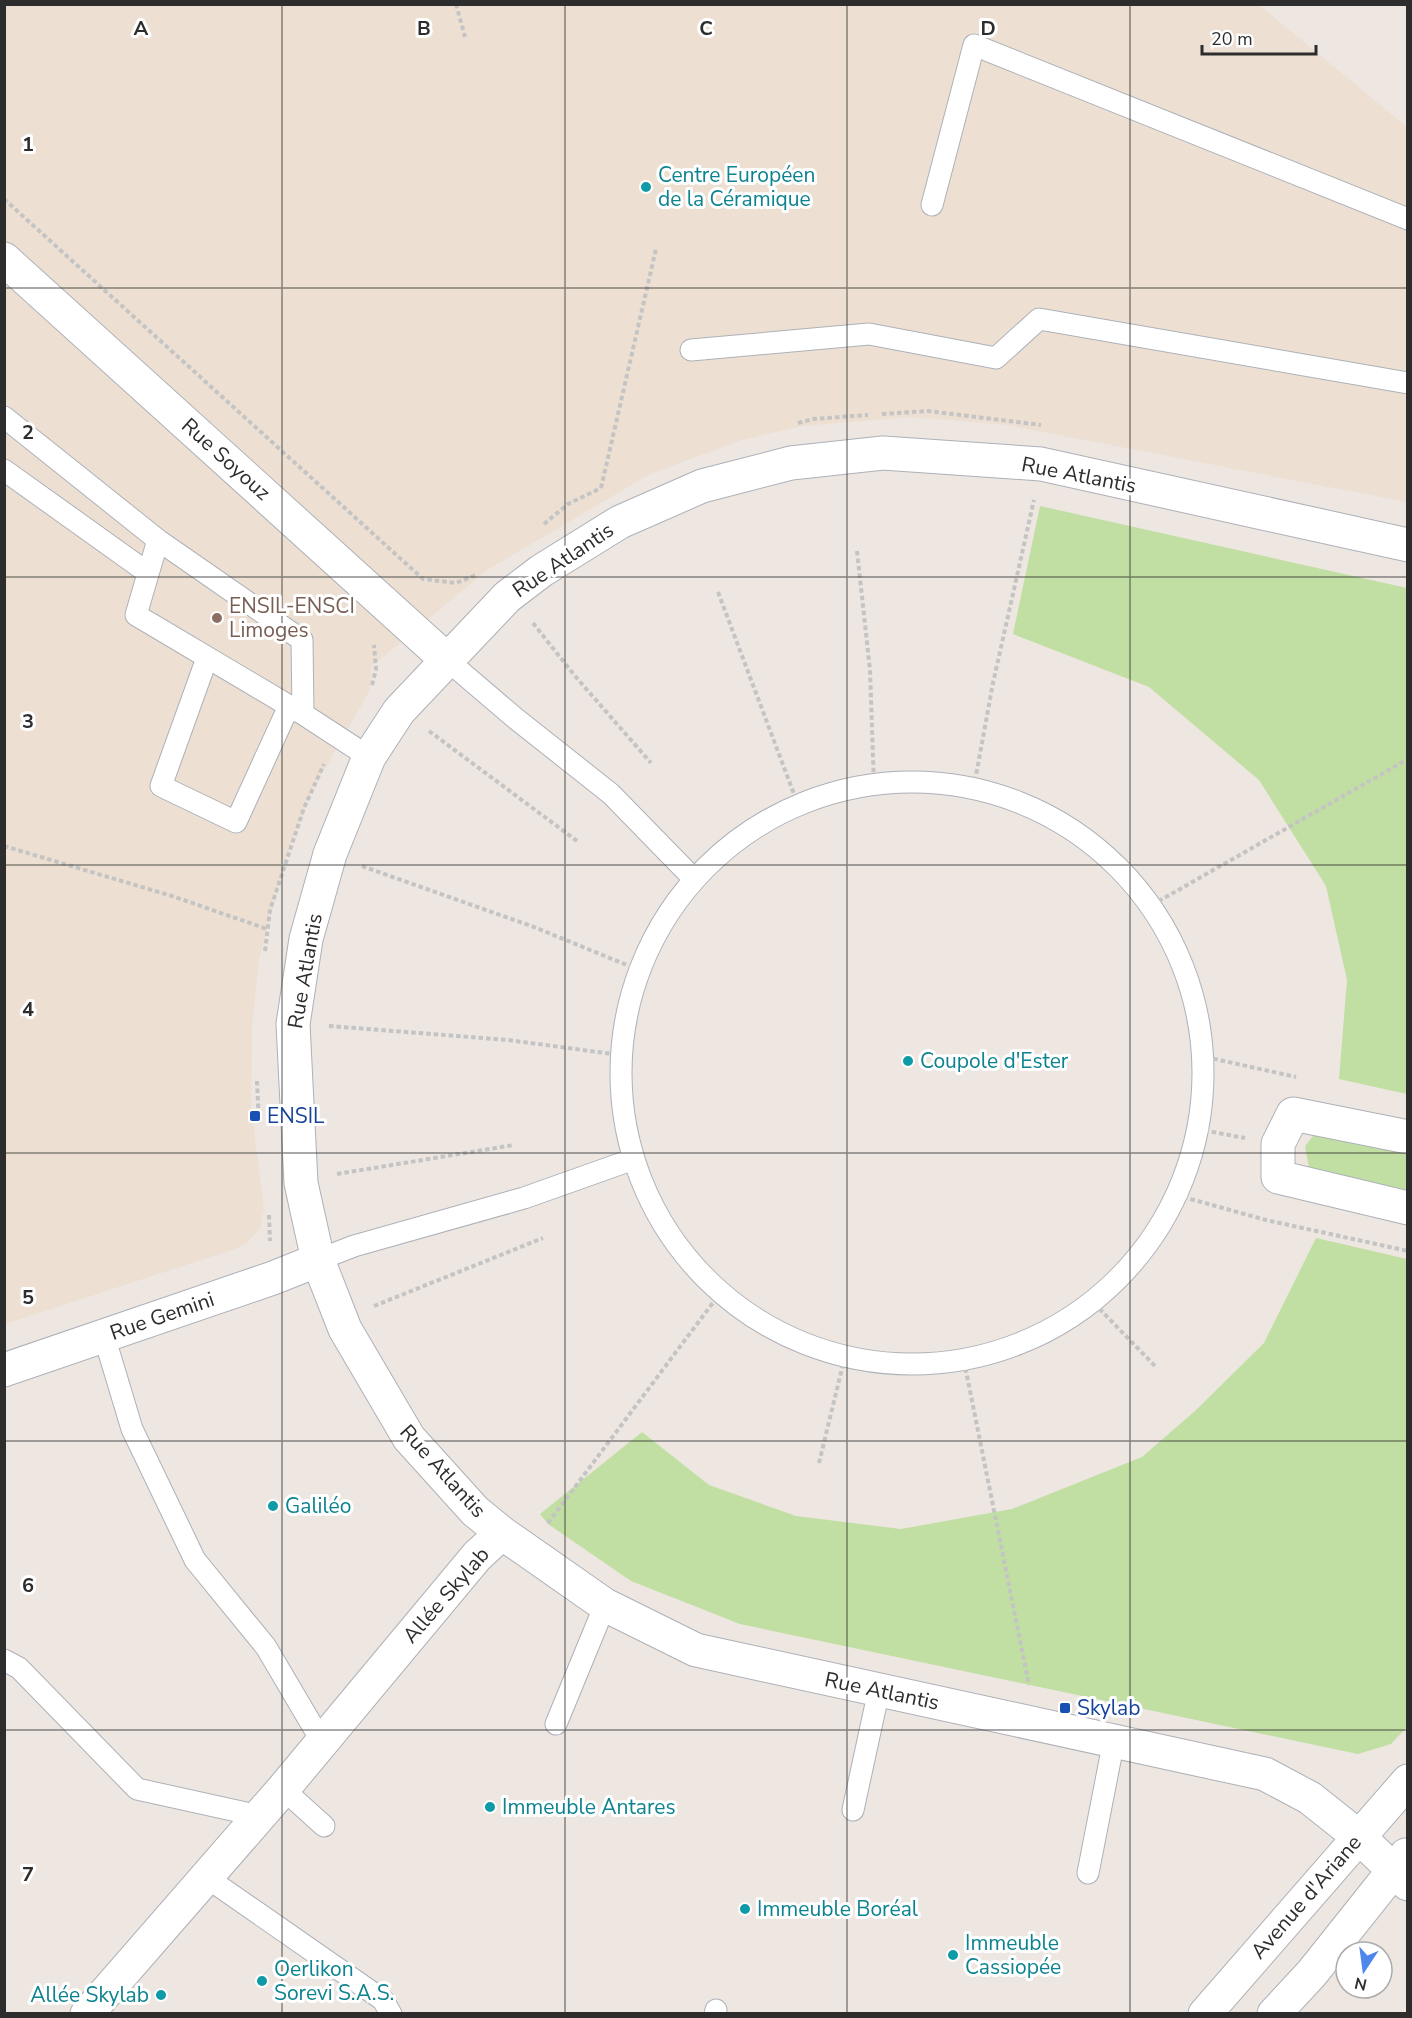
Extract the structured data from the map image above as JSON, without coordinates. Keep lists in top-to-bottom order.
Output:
{
  "streets": {
    "street": [
      "Rue Soyouz",
      "Rue Atlantis",
      "Rue Gemini",
      "Allée Skylab",
      "Avenue d'Ariane"
    ]
  },
  "crossings": [
    ["Rue Soyouz", "Rue Atlantis"],
    ["Rue Atlantis", "Rue Gemini"],
    ["Rue Atlantis", "Allée Skylab"],
    ["Rue Atlantis", "Avenue d'Ariane"]
  ],
  "places": {
    "other": [
      "Centre Européen de la Céramique",
      "ENSIL-ENSCI Limoges",
      "Coupole d'Ester",
      "Galiléo",
      "Immeuble Antares",
      "Immeuble Boréal",
      "Immeuble Cassiopée",
      "Oerlikon Sorevi S.A.S.",
      "Allée Skylab"
    ],
    "transit": ["ENSIL", "Skylab"]
  },
  "scale_bar": "20 m",
  "north": "bottom",
  "grid": {
    "columns": [
      "A",
      "B",
      "C",
      "D"
    ],
    "rows": [
      "1",
      "2",
      "3",
      "4",
      "5",
      "6",
      "7"
    ]
  }
}
